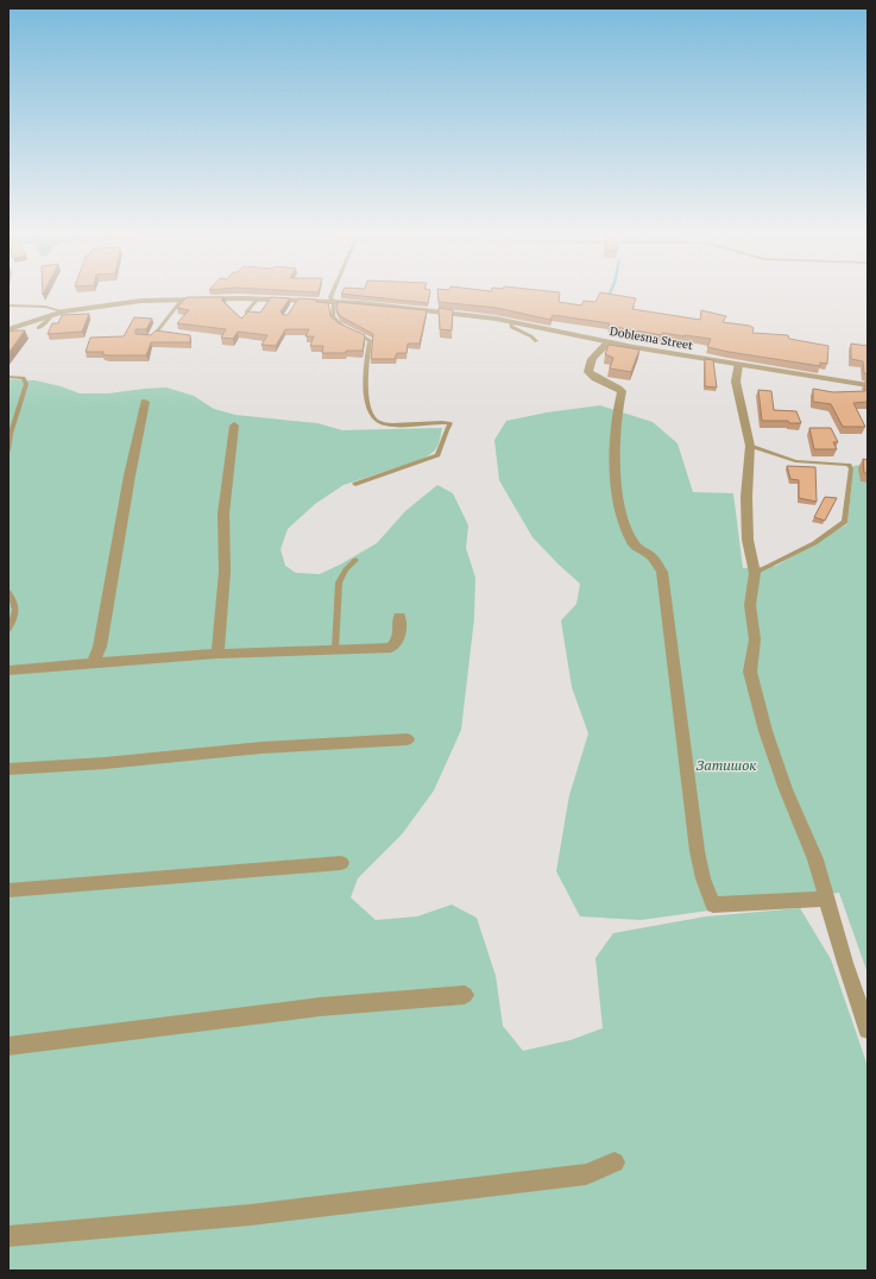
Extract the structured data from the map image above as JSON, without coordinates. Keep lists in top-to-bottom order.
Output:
{
  "streets": {
    "street": ["Doblesna Street"]
  },
  "parks": ["Затишок"]
}
